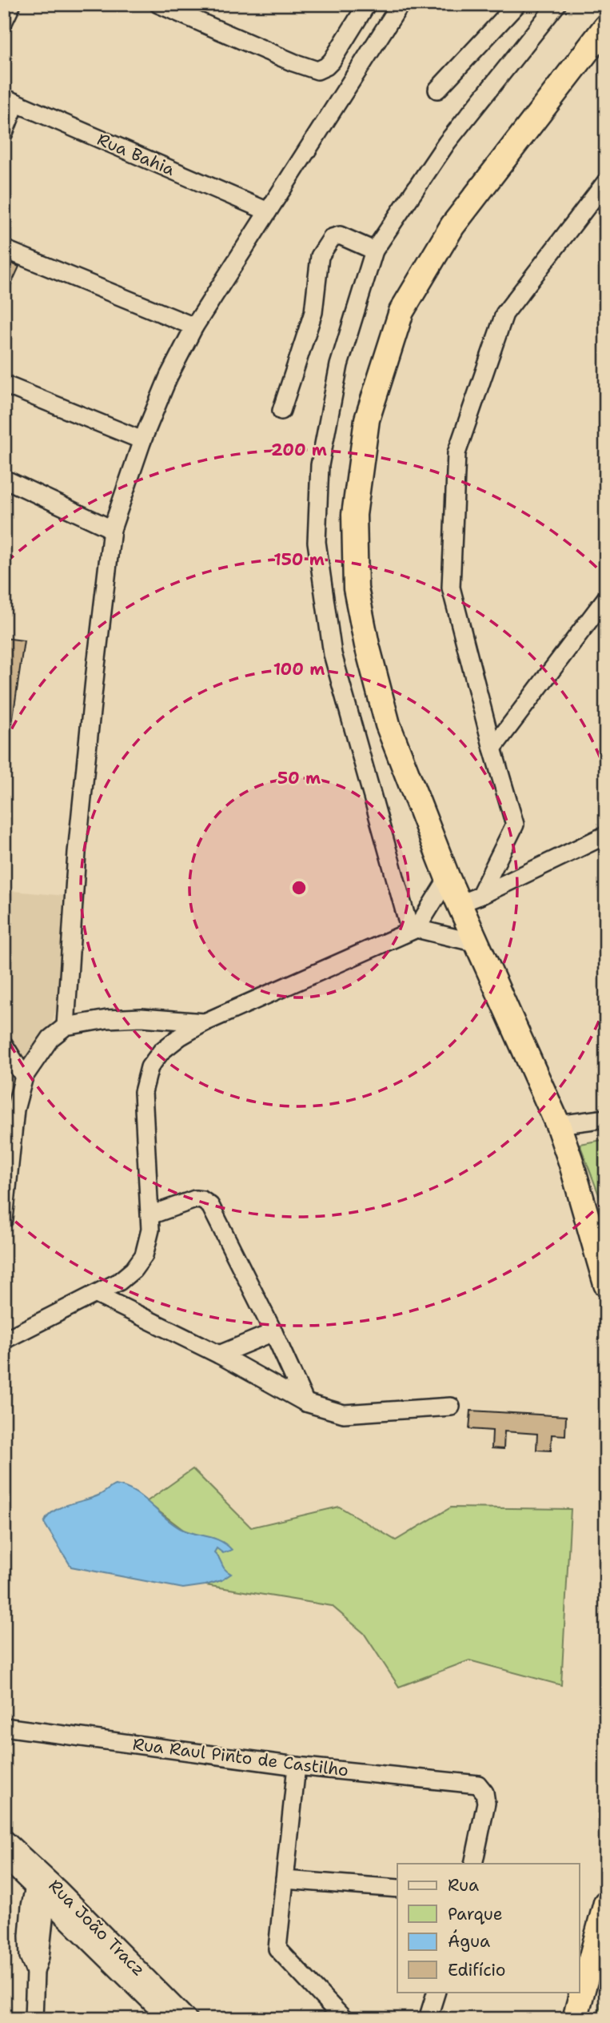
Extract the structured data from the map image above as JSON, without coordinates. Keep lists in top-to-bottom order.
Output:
{
  "streets": {
    "street": ["Rua Bahia", "Rua Raul Pinto de Castilho", "Rua João Tracz"]
  },
  "legend": [
    "Rua",
    "Parque",
    "Água",
    "Edifício"
  ],
  "rings": [
    "200 m",
    "150 m",
    "100 m",
    "50 m"
  ]
}
